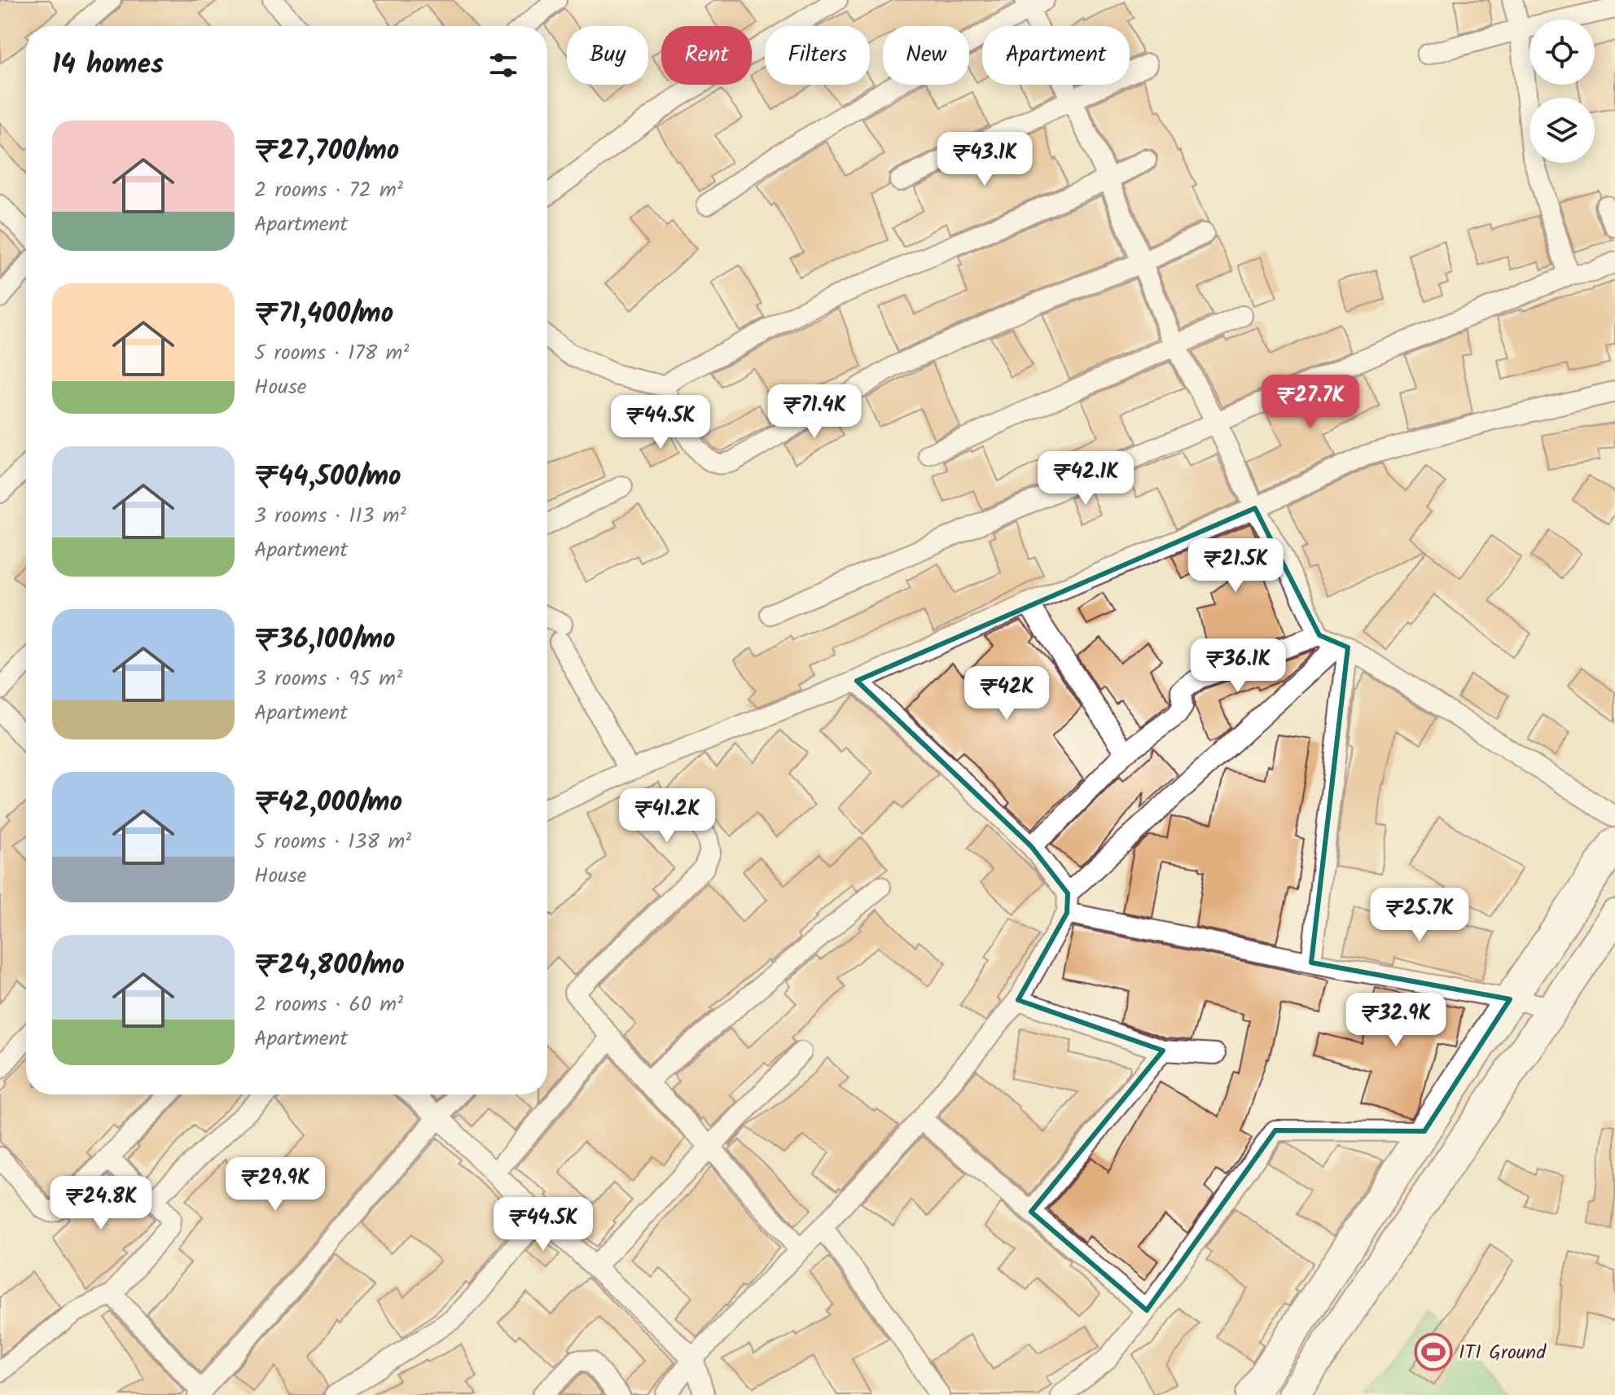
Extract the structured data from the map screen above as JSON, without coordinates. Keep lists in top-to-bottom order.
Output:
{
  "places": {
    "sports": ["ITI Ground"]
  },
  "page": {
    "chip": [
      "Buy",
      "Rent",
      "Filters",
      "New",
      "Apartment"
    ],
    "heading": "14 homes",
    "list": [
      {
        "name": "₹27,700/mo",
        "note": "2 rooms · 72 m² · Apartment"
      },
      {
        "name": "₹71,400/mo",
        "note": "5 rooms · 178 m² · House"
      },
      {
        "name": "₹44,500/mo",
        "note": "3 rooms · 113 m² · Apartment"
      },
      {
        "name": "₹36,100/mo",
        "note": "3 rooms · 95 m² · Apartment"
      },
      {
        "name": "₹42,000/mo",
        "note": "5 rooms · 138 m² · House"
      },
      {
        "name": "₹24,800/mo",
        "note": "2 rooms · 60 m² · Apartment"
      }
    ],
    "price": [
      "₹43.1K",
      "₹27.7K",
      "₹71.4K",
      "₹44.5K",
      "₹42.1K",
      "₹21.5K",
      "₹36.1K",
      "₹42K",
      "₹41.2K",
      "₹25.7K",
      "₹32.9K",
      "₹29.9K",
      "₹24.8K",
      "₹44.5K"
    ]
  }
}
